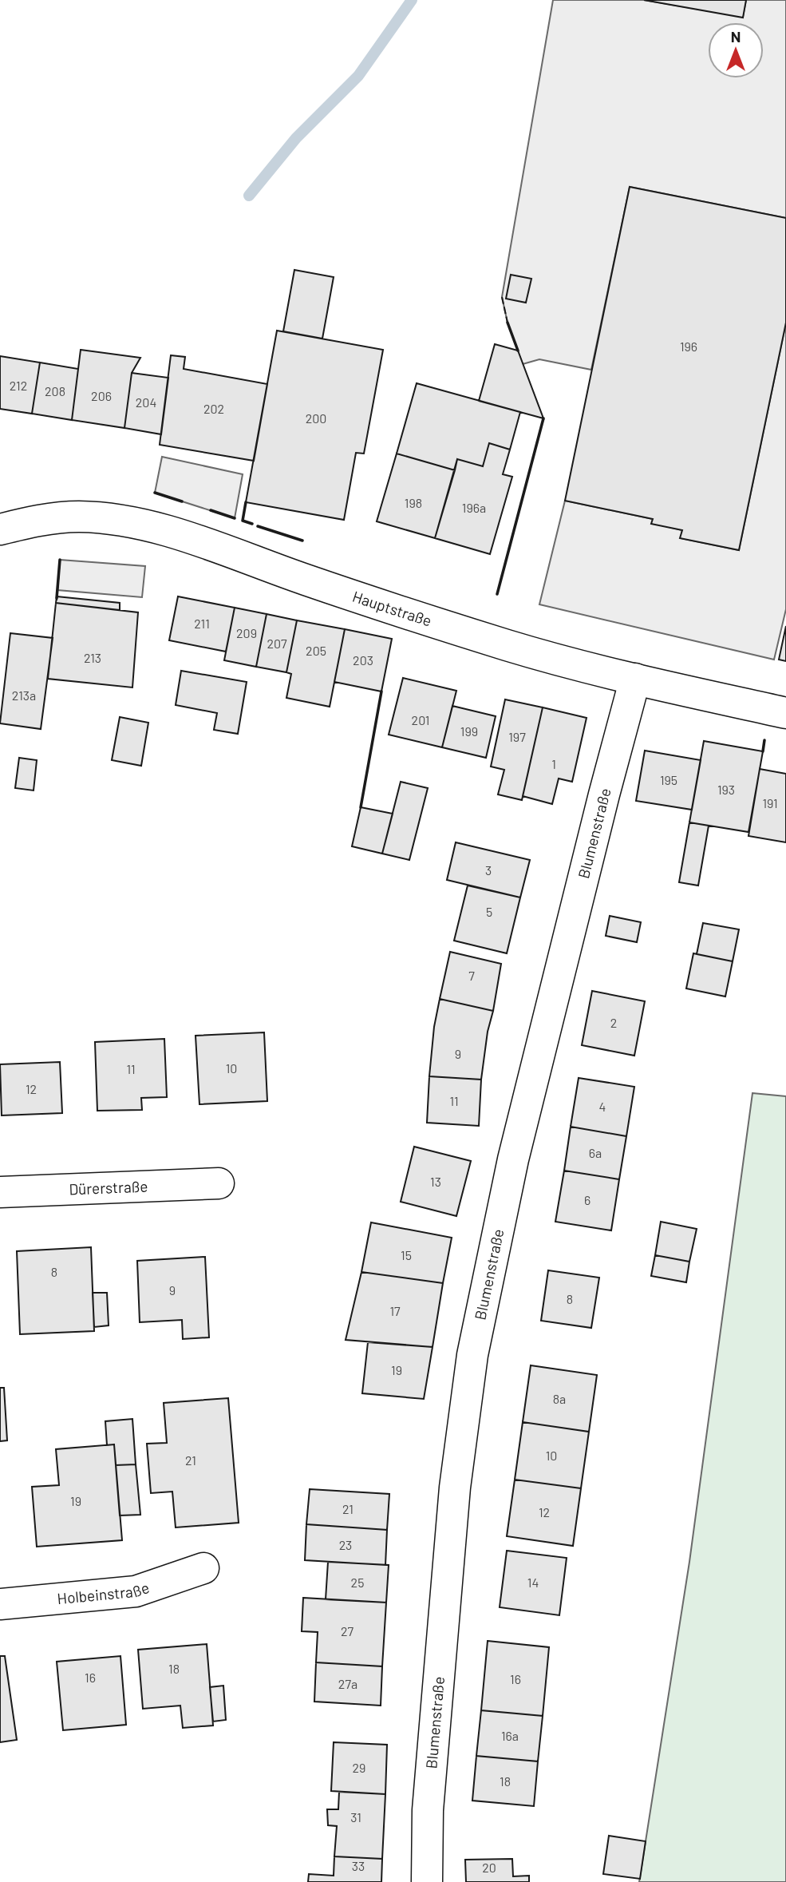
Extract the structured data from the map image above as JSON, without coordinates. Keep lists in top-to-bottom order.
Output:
{
  "streets": {
    "street": [
      "Hauptstraße",
      "Blumenstraße",
      "Dürerstraße",
      "Holbeinstraße"
    ]
  },
  "crossings": [
    ["Hauptstraße", "Blumenstraße"]
  ],
  "house_numbers": [
    "196",
    "212",
    "208",
    "206",
    "204",
    "202",
    "200",
    "198",
    "196a",
    "211",
    "209",
    "207",
    "205",
    "213",
    "203",
    "213a",
    "201",
    "199",
    "197",
    "1",
    "195",
    "193",
    "191",
    "3",
    "5",
    "7",
    "2",
    "9",
    "10",
    "11",
    "12",
    "11",
    "4",
    "6a",
    "13",
    "6",
    "15",
    "8",
    "9",
    "8",
    "17",
    "19",
    "8a",
    "10",
    "21",
    "19",
    "21",
    "12",
    "23",
    "25",
    "14",
    "27",
    "18",
    "16",
    "16",
    "27a",
    "16a",
    "29",
    "18",
    "31",
    "33",
    "20"
  ],
  "north": "top"
}
